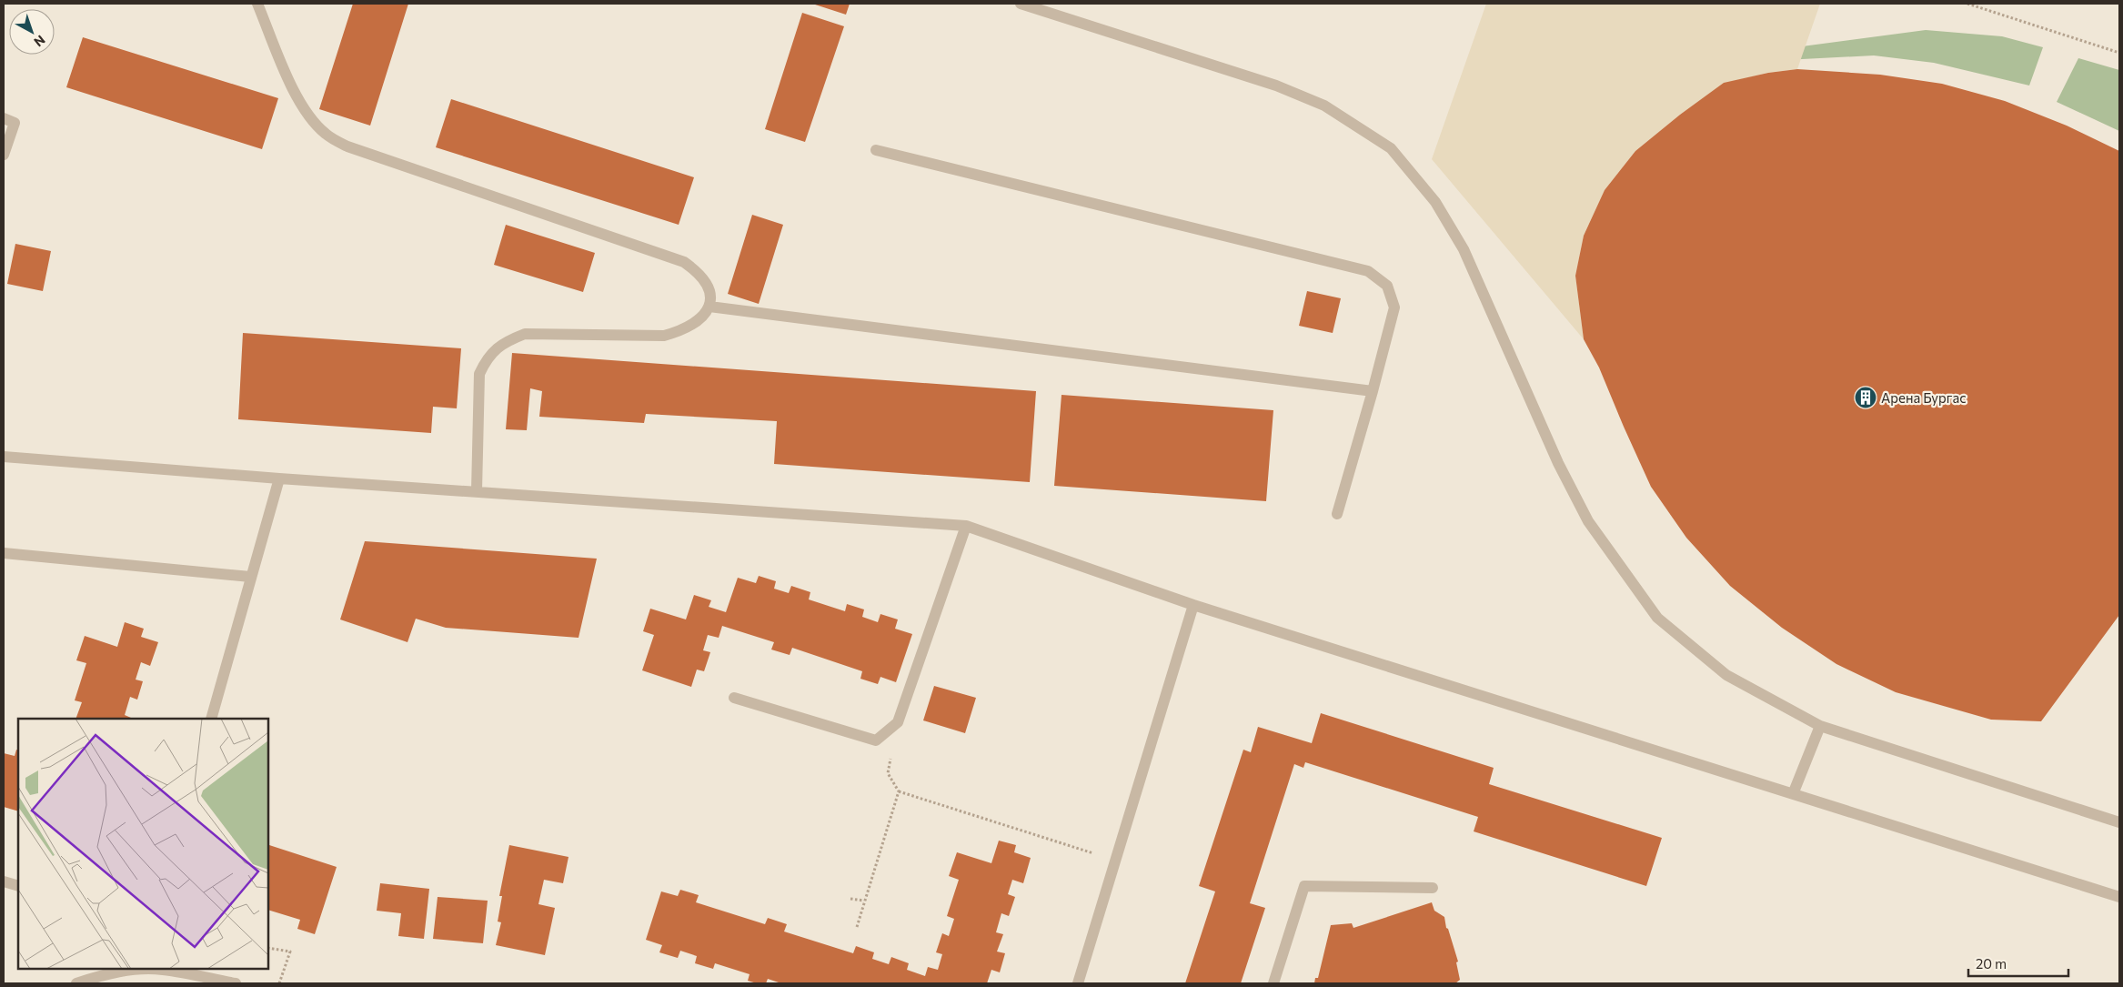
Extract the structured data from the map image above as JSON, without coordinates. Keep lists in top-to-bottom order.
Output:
{
  "places": {
    "building": ["Арена Бургас"]
  },
  "scale_bar": "20 m",
  "north": "bottom right"
}
